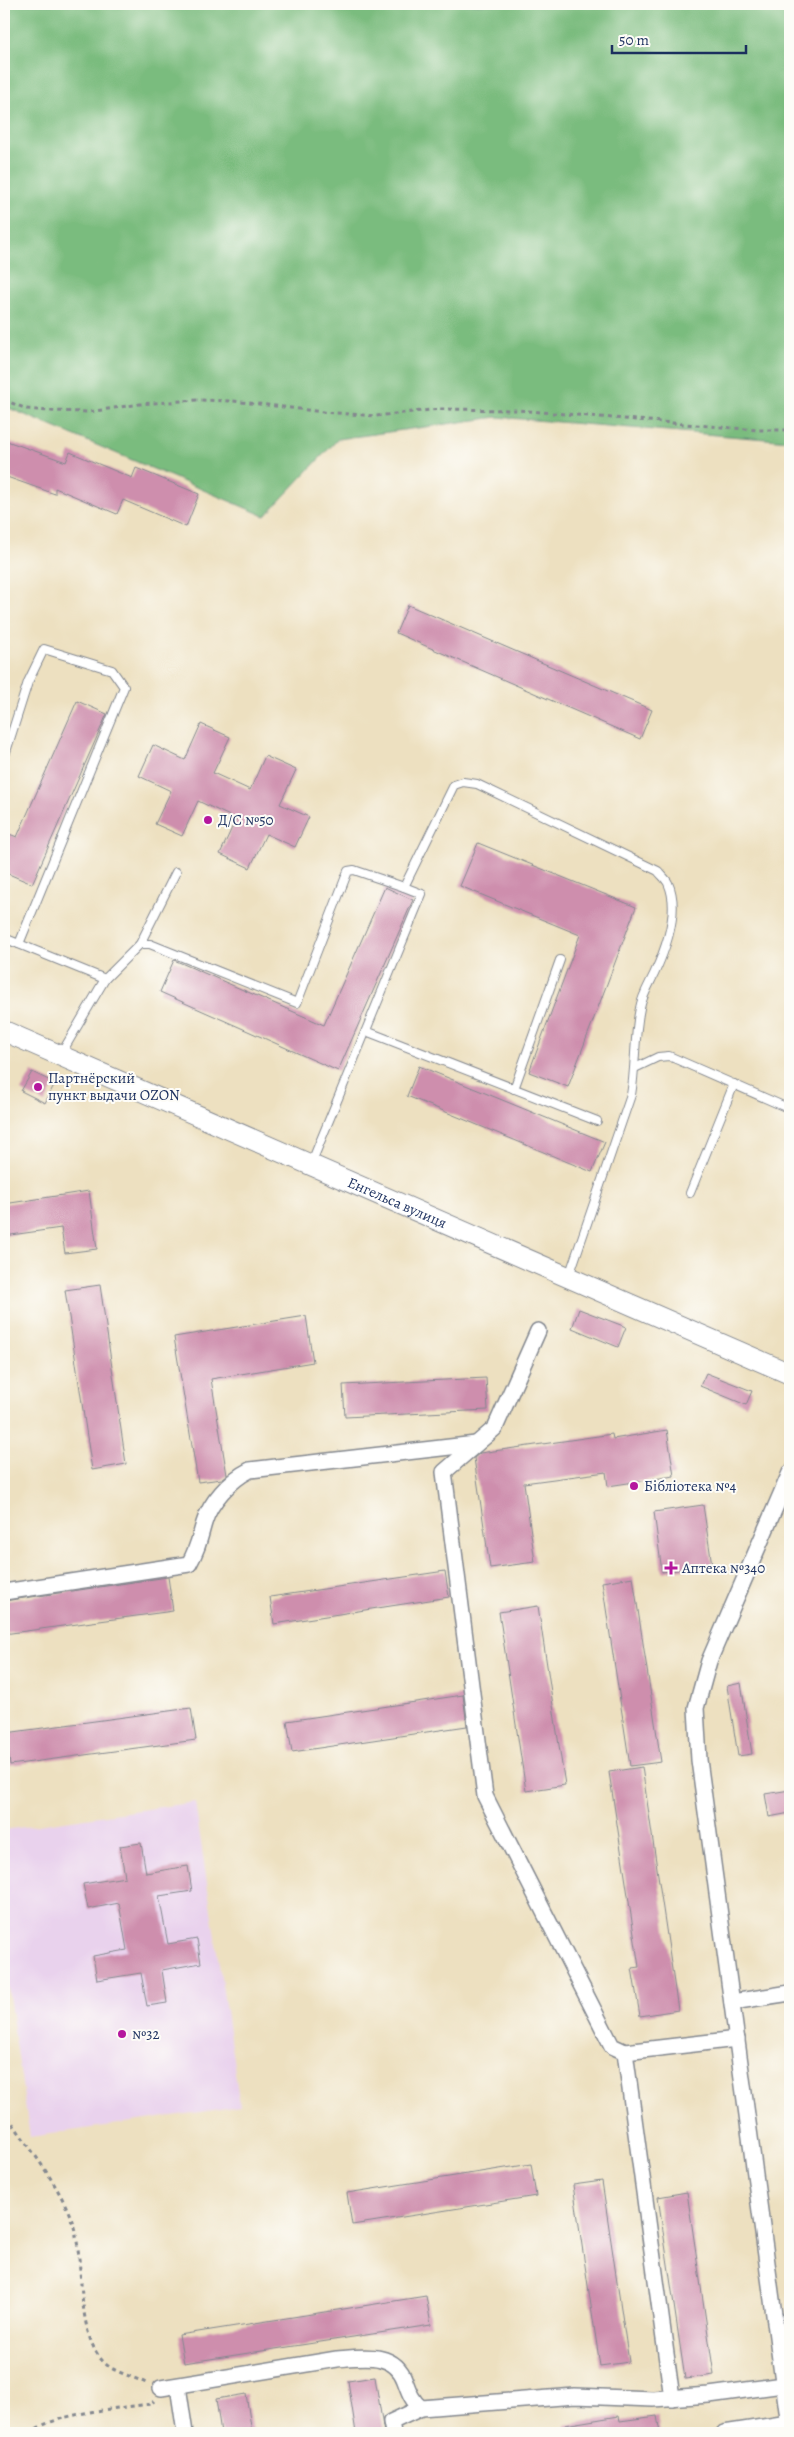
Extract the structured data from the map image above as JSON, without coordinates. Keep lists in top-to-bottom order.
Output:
{
  "streets": {
    "street": ["Енгельса вулиця"]
  },
  "places": {
    "other": [
      "Д/С №50",
      "Партнёрский пункт выдачи OZON",
      "Бібліотека №4",
      "№32"
    ],
    "health": ["Аптека №340"]
  },
  "scale_bar": "50 m"
}
